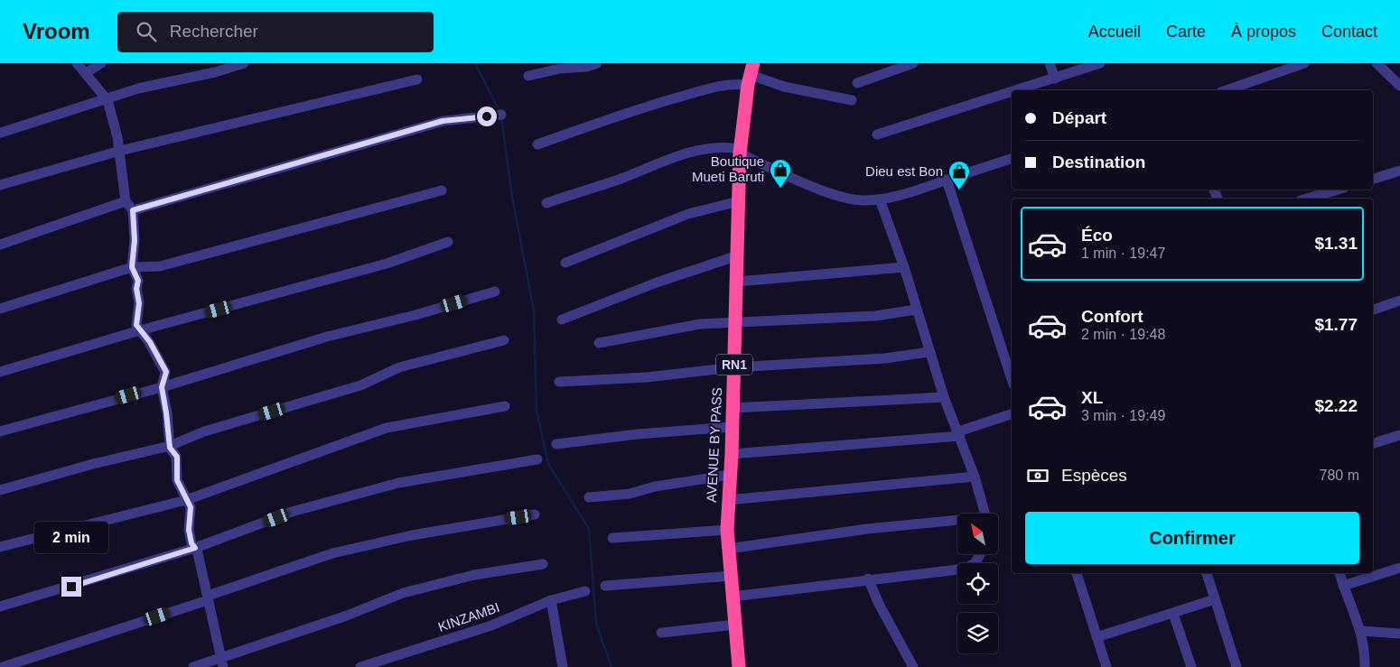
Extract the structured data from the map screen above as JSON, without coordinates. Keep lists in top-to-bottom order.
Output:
{
  "streets": {
    "highway": ["RN1", "AVENUE BY PASS"],
    "street": ["KINZAMBI"]
  },
  "places": {
    "shop": ["Boutique Mueti Baruti", "Dieu est Bon"]
  },
  "north": "top left",
  "page": {
    "header": "Vroom",
    "search": "Rechercher",
    "nav": [
      "Accueil",
      "Carte",
      "À propos",
      "Contact"
    ],
    "banner": ["Départ", "Destination"],
    "list": [
      {
        "name": "Éco",
        "note": "1 min · 19:47",
        "value": "$1.31"
      },
      {
        "name": "Confort",
        "note": "2 min · 19:48",
        "value": "$1.77"
      },
      {
        "name": "XL",
        "note": "3 min · 19:49",
        "value": "$2.22"
      }
    ],
    "pay": ["Espèces", "780 m"],
    "buttons": "Confirmer",
    "bubble": "2 min"
  }
}
